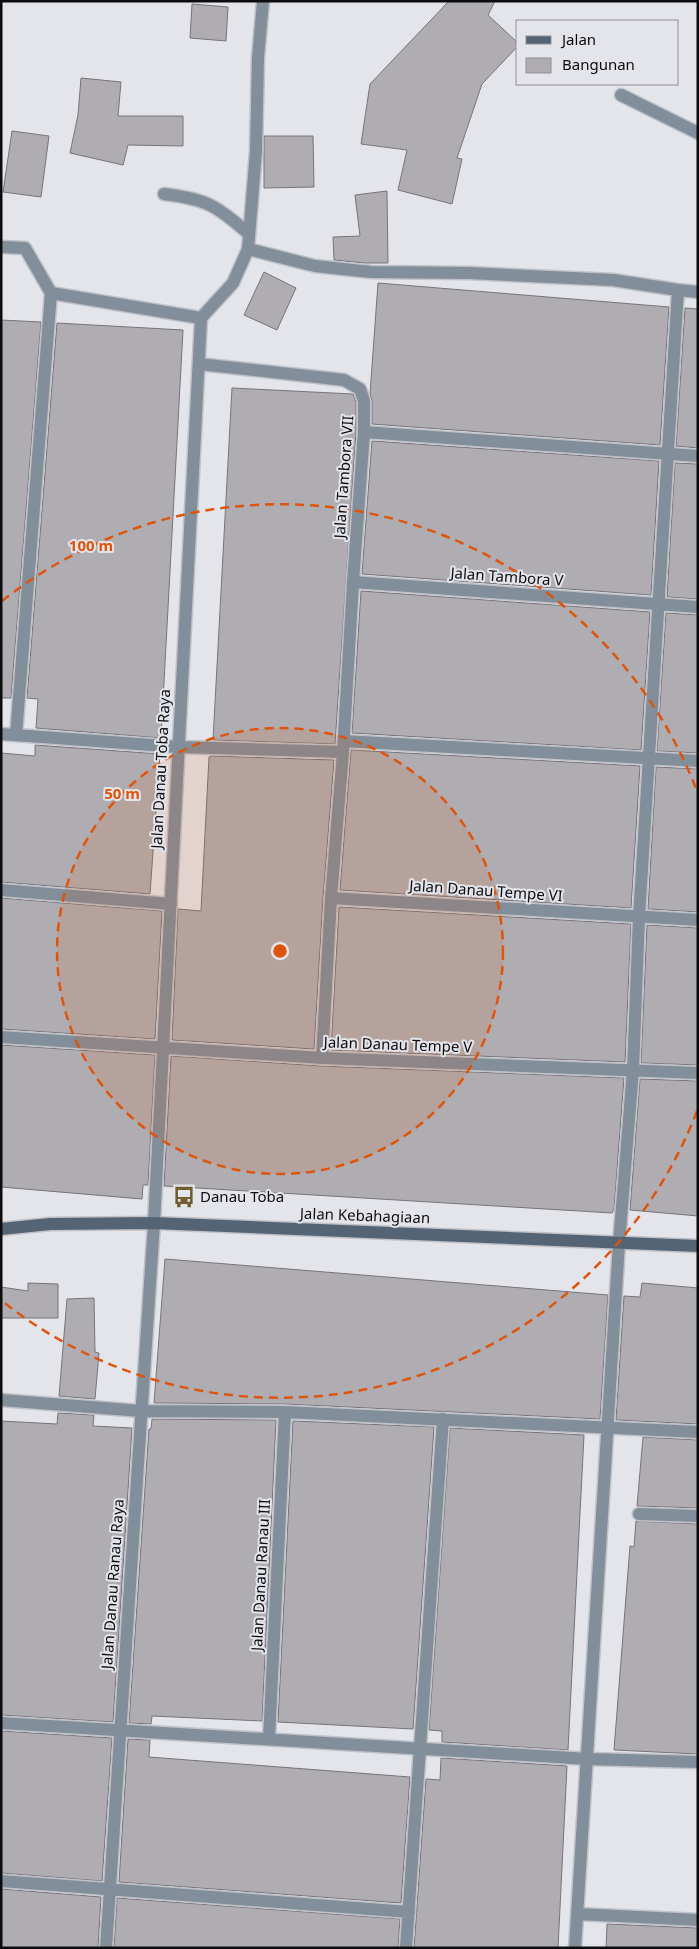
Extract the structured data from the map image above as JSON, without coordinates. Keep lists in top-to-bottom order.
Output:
{
  "streets": {
    "street": [
      "Jalan Tambora VII",
      "Jalan Tambora V",
      "Jalan Danau Toba Raya",
      "Jalan Danau Tempe VI",
      "Jalan Danau Tempe V",
      "Jalan Kebahagiaan",
      "Jalan Danau Ranau III",
      "Jalan Danau Ranau Raya"
    ]
  },
  "crossings": [
    ["Jalan Tambora VII", "Jalan Tambora V"],
    ["Jalan Tambora VII", "Jalan Danau Toba Raya"],
    ["Jalan Tambora VII", "Jalan Danau Tempe VI"],
    ["Jalan Tambora VII", "Jalan Danau Tempe V"],
    ["Jalan Danau Toba Raya", "Jalan Danau Tempe V"],
    ["Jalan Danau Toba Raya", "Jalan Kebahagiaan"],
    ["Jalan Danau Toba Raya", "Jalan Danau Ranau Raya"],
    ["Jalan Kebahagiaan", "Jalan Danau Ranau Raya"]
  ],
  "places": {
    "bus stop": ["Danau Toba"]
  },
  "legend": ["Jalan", "Bangunan"],
  "rings": ["100 m", "50 m"]
}
